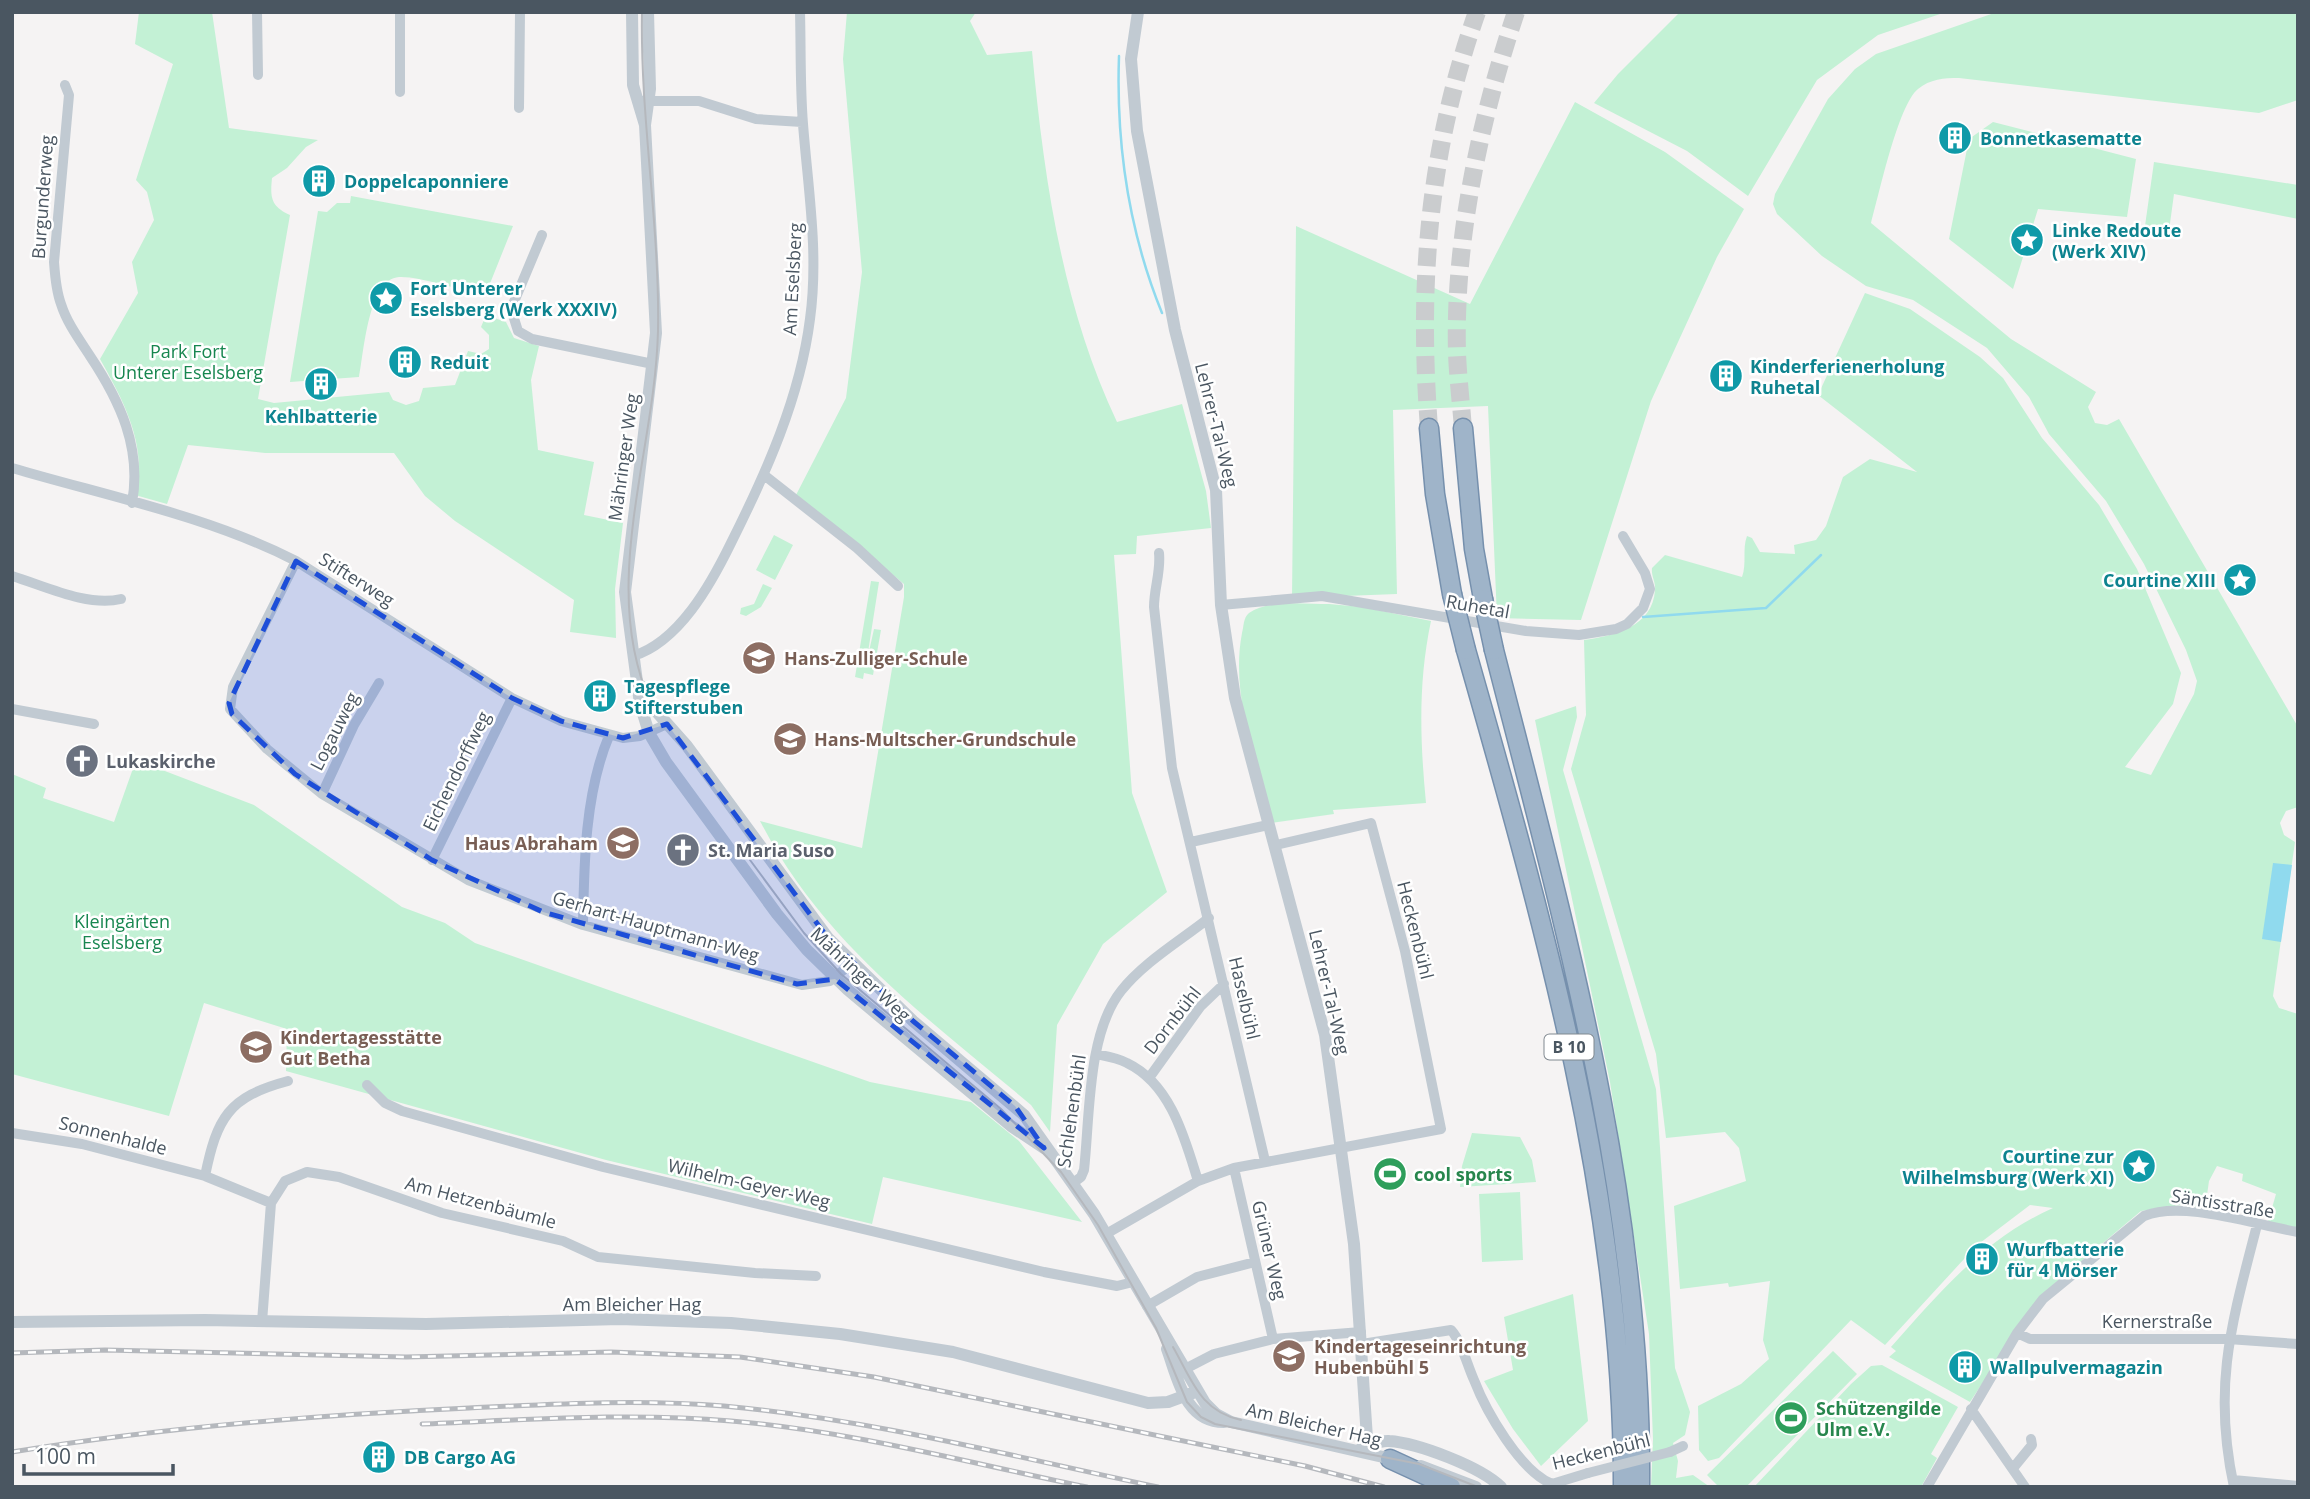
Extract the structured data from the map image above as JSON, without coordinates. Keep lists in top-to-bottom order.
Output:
{
  "streets": {
    "highway": ["B 10"],
    "street": [
      "Burgunderweg",
      "Am Eselsberg",
      "Lehrer-Tal-Weg",
      "Mähringer Weg",
      "Stifterweg",
      "Ruhetal",
      "Logauweg",
      "Eichendorffweg",
      "Gerhart-Hauptmann-Weg",
      "Heckenbühl",
      "Haselbühl",
      "Dornbühl",
      "Schlehenbühl",
      "Sonnenhalde",
      "Wilhelm-Geyer-Weg",
      "Am Hetzenbäumle",
      "Säntisstraße",
      "Grüner Weg",
      "Am Bleicher Hag",
      "Kernerstraße"
    ]
  },
  "crossings": [
    ["Burgunderweg", "Stifterweg"],
    ["Am Eselsberg", "Mähringer Weg"],
    ["Lehrer-Tal-Weg", "Ruhetal"],
    ["Lehrer-Tal-Weg", "Heckenbühl"],
    ["Lehrer-Tal-Weg", "Am Bleicher Hag"],
    ["Mähringer Weg", "Stifterweg"],
    ["Mähringer Weg", "Gerhart-Hauptmann-Weg"],
    ["Mähringer Weg", "Schlehenbühl"],
    ["Mähringer Weg", "Wilhelm-Geyer-Weg"],
    ["Mähringer Weg", "Am Bleicher Hag"],
    ["Stifterweg", "Eichendorffweg"],
    ["Stifterweg", "Gerhart-Hauptmann-Weg"],
    ["Logauweg", "Gerhart-Hauptmann-Weg"],
    ["Eichendorffweg", "Gerhart-Hauptmann-Weg"],
    ["Haselbühl", "Dornbühl"],
    ["Haselbühl", "Schlehenbühl"],
    ["Sonnenhalde", "Am Hetzenbäumle"],
    ["Säntisstraße", "Kernerstraße"]
  ],
  "parks": ["Park Fort Unterer Eselsberg", "Kleingärten Eselsberg"],
  "places": {
    "building": [
      "Bonnetkasematte",
      "Doppelcaponniere",
      "Reduit",
      "Kinderferienerholung Ruhetal",
      "Kehlbatterie",
      "Tagespflege Stifterstuben",
      "Wurfbatterie für 4 Mörser",
      "Wallpulvermagazin",
      "DB Cargo AG"
    ],
    "place": [
      "Linke Redoute (Werk XIV)",
      "Fort Unterer Eselsberg (Werk XXXIV)",
      "Courtine XIII",
      "Courtine zur Wilhelmsburg (Werk XI)"
    ],
    "school or university": [
      "Hans-Zulliger-Schule",
      "Hans-Multscher-Grundschule",
      "Haus Abraham",
      "Kindertagesstätte Gut Betha",
      "Kindertageseinrichtung Hubenbühl 5"
    ],
    "church": ["Lukaskirche", "St. Maria Suso"],
    "sports": ["cool sports", "Schützengilde Ulm e.V."]
  },
  "scale_bar": "100 m"
}
